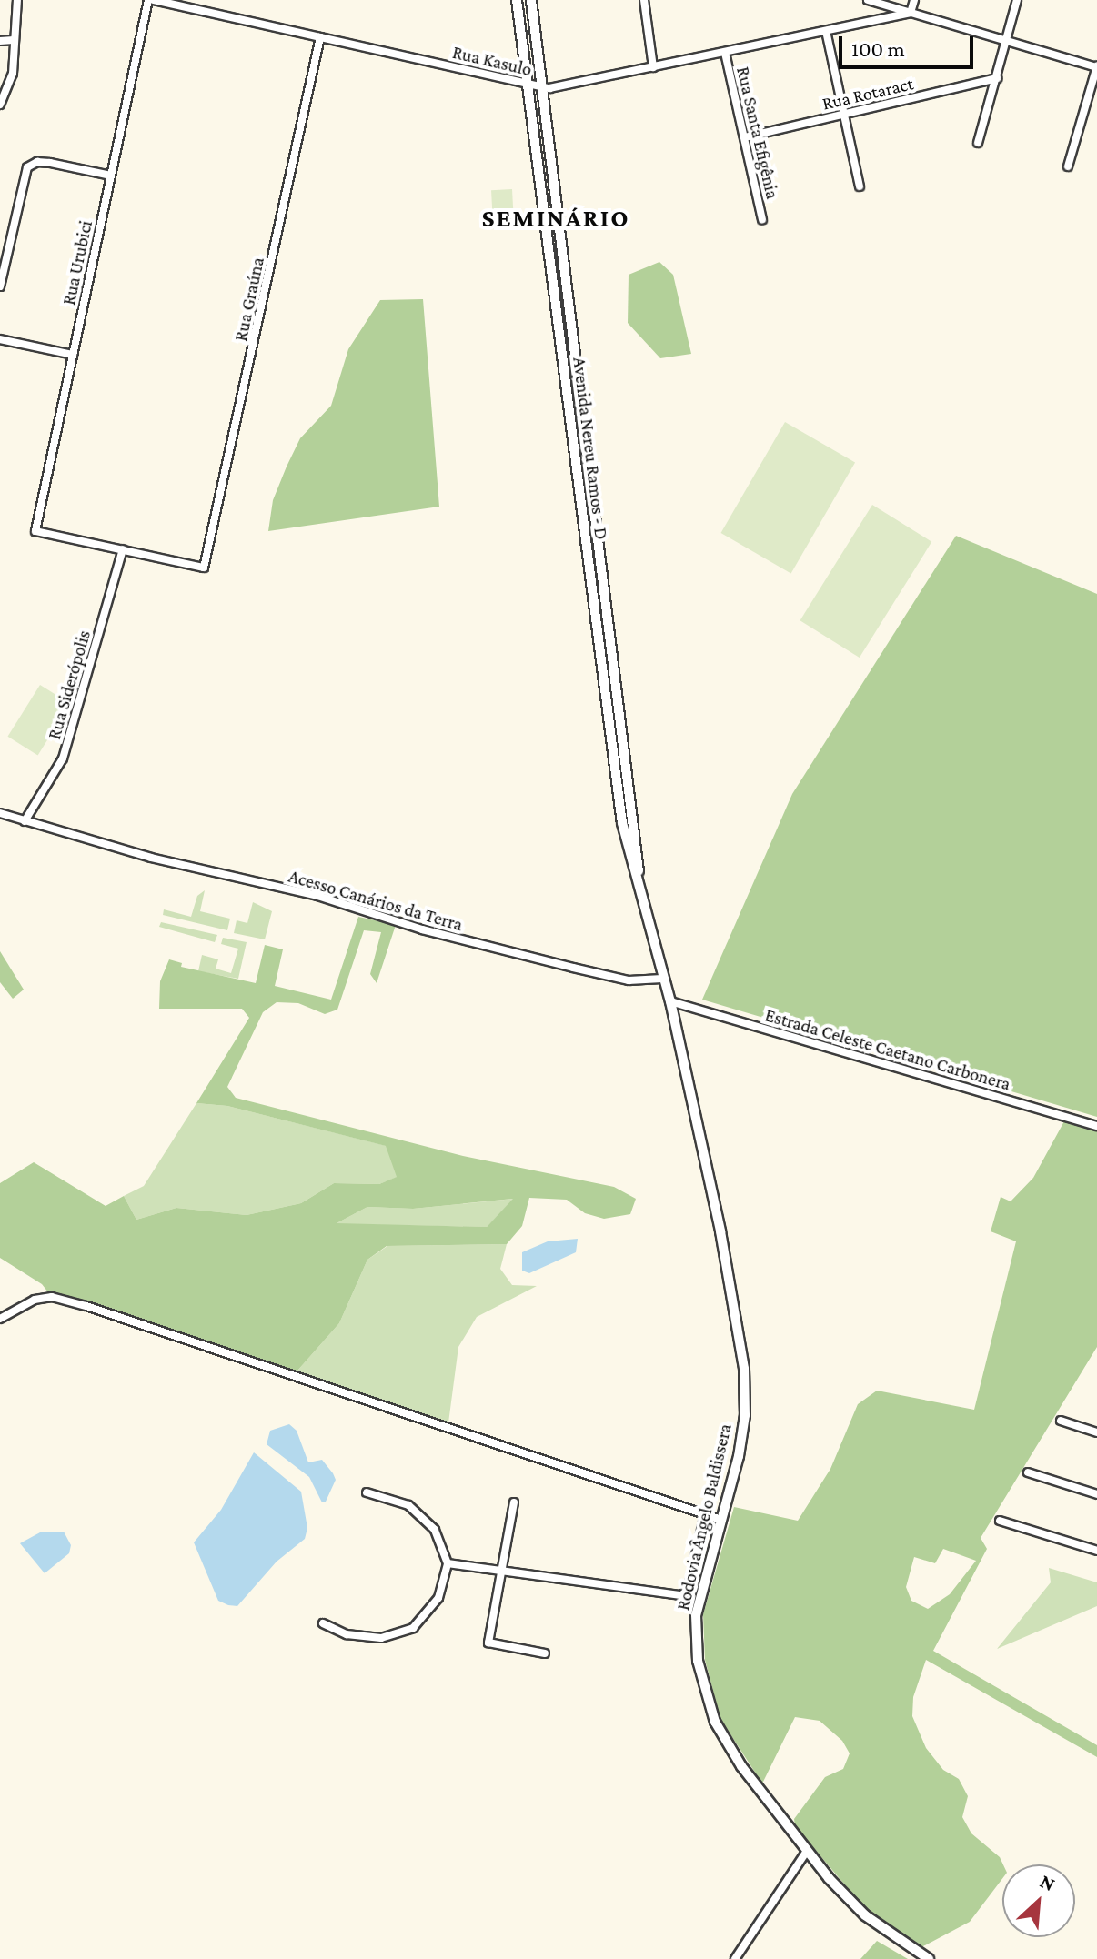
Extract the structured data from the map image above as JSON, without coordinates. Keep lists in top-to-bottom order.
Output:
{
  "streets": {
    "street": [
      "Rua Kasulo",
      "Rua Rotaract",
      "Rua Santa Efigênia",
      "Rua Urubici",
      "Rua Graúna",
      "Avenida Nereu Ramos - D",
      "Rua Siderópolis",
      "Acesso Canários da Terra",
      "Estrada Celeste Caetano Carbonera",
      "Rodovia Ângelo Baldissera"
    ]
  },
  "crossings": [
    ["Rua Kasulo", "Rua Santa Efigênia"],
    ["Rua Kasulo", "Rua Graúna"],
    ["Rua Kasulo", "Avenida Nereu Ramos - D"],
    ["Rua Rotaract", "Rua Santa Efigênia"],
    ["Rua Urubici", "Rua Graúna"],
    ["Rua Urubici", "Rua Siderópolis"],
    ["Rua Graúna", "Rua Siderópolis"],
    ["Avenida Nereu Ramos - D", "Acesso Canários da Terra"],
    ["Avenida Nereu Ramos - D", "Estrada Celeste Caetano Carbonera"],
    ["Avenida Nereu Ramos - D", "Rodovia Ângelo Baldissera"],
    ["Rua Siderópolis", "Acesso Canários da Terra"],
    ["Estrada Celeste Caetano Carbonera", "Rodovia Ângelo Baldissera"]
  ],
  "districts": ["SEMINÁRIO"],
  "scale_bar": "100 m",
  "north": "top right"
}
